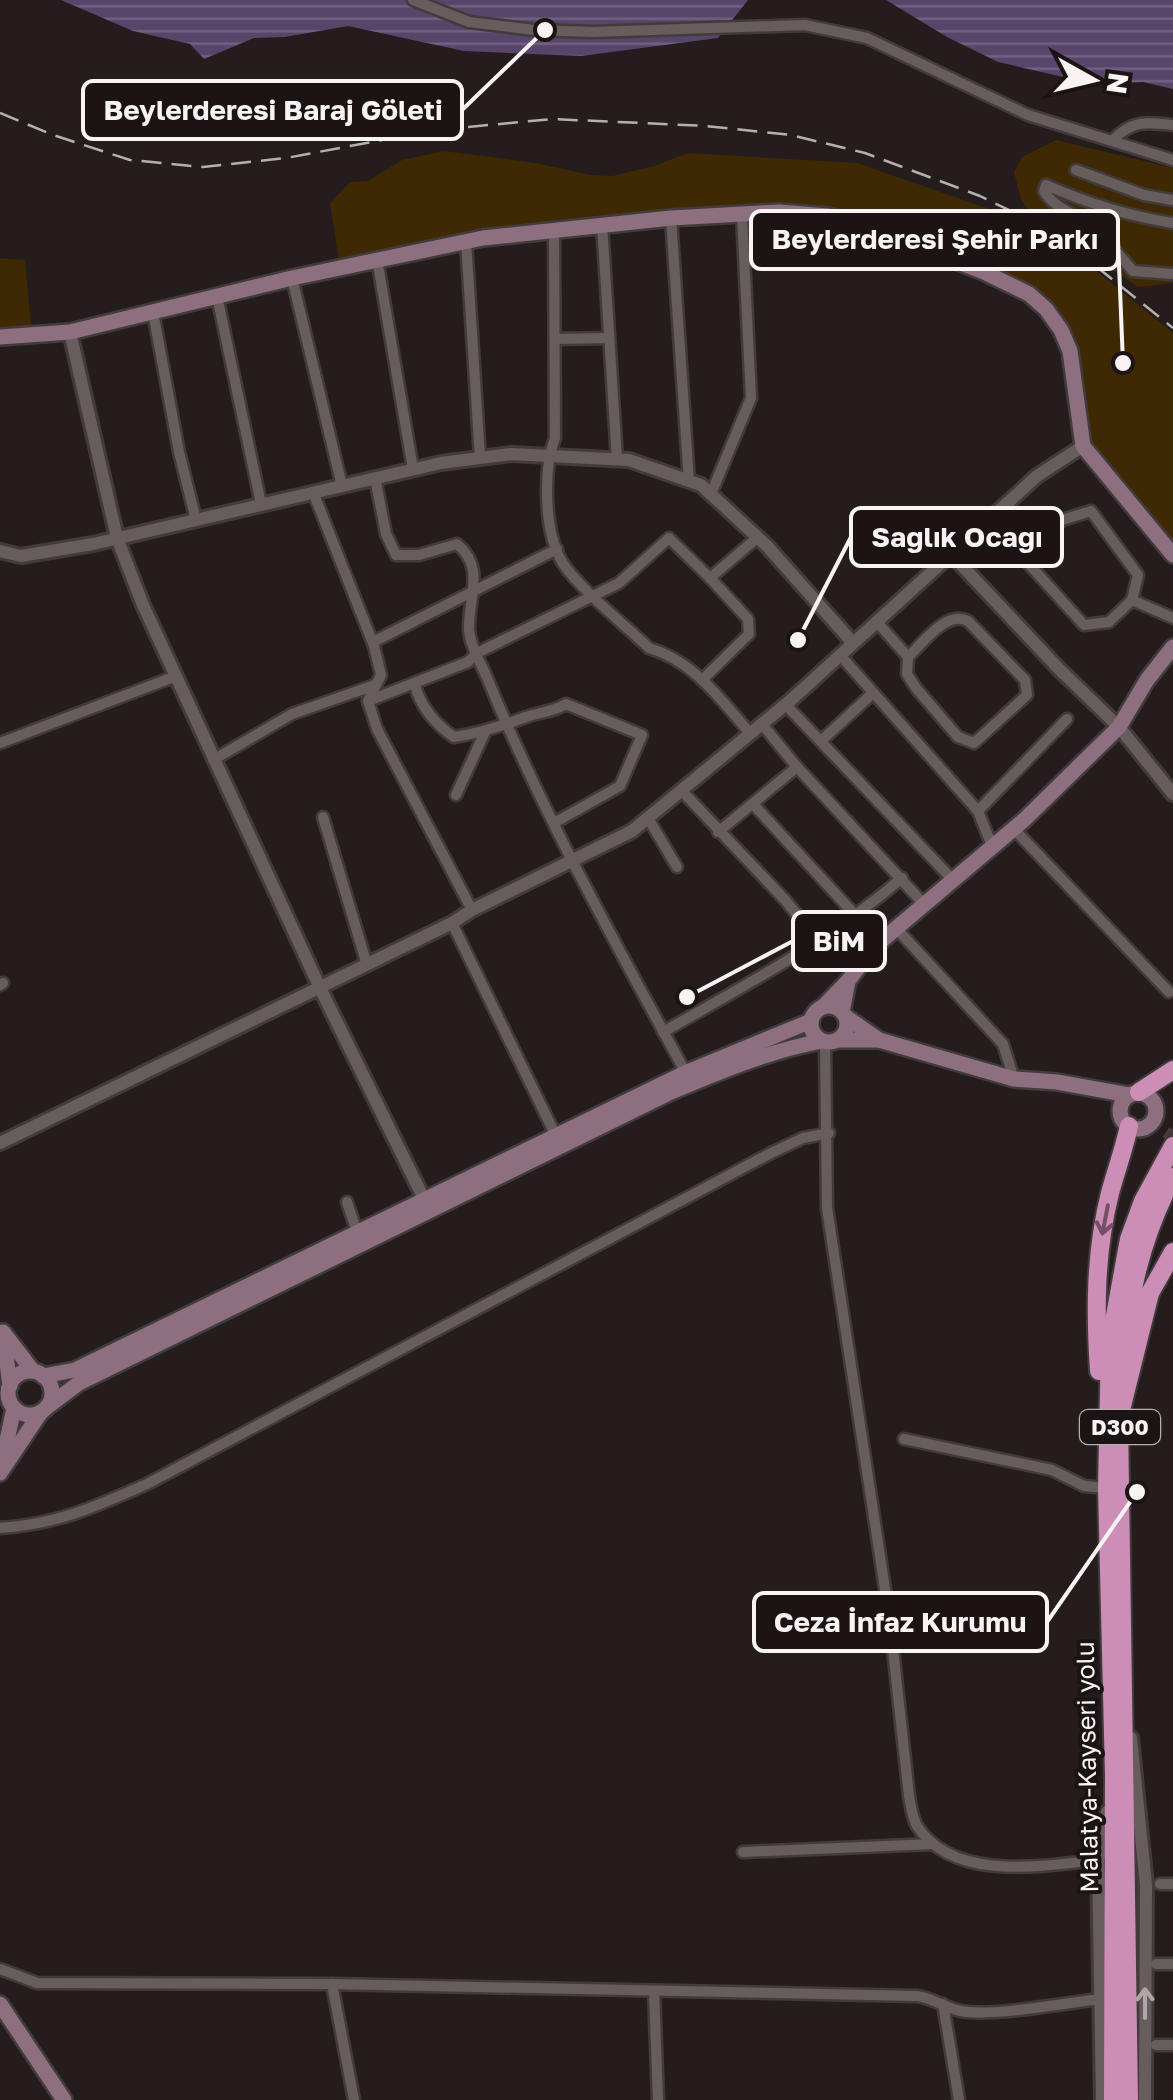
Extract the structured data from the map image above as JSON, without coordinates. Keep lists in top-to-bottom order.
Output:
{
  "streets": {
    "highway": ["D300", "Malatya-Kayseri yolu"]
  },
  "crossings": [
    ["D300", "Malatya-Kayseri yolu"]
  ],
  "places": [
    "Beylerderesi Baraj Göleti",
    "Beylerderesi Şehir Parkı",
    "Saglık Ocagı",
    "BiM",
    "Ceza İnfaz Kurumu"
  ],
  "north": "right"
}
